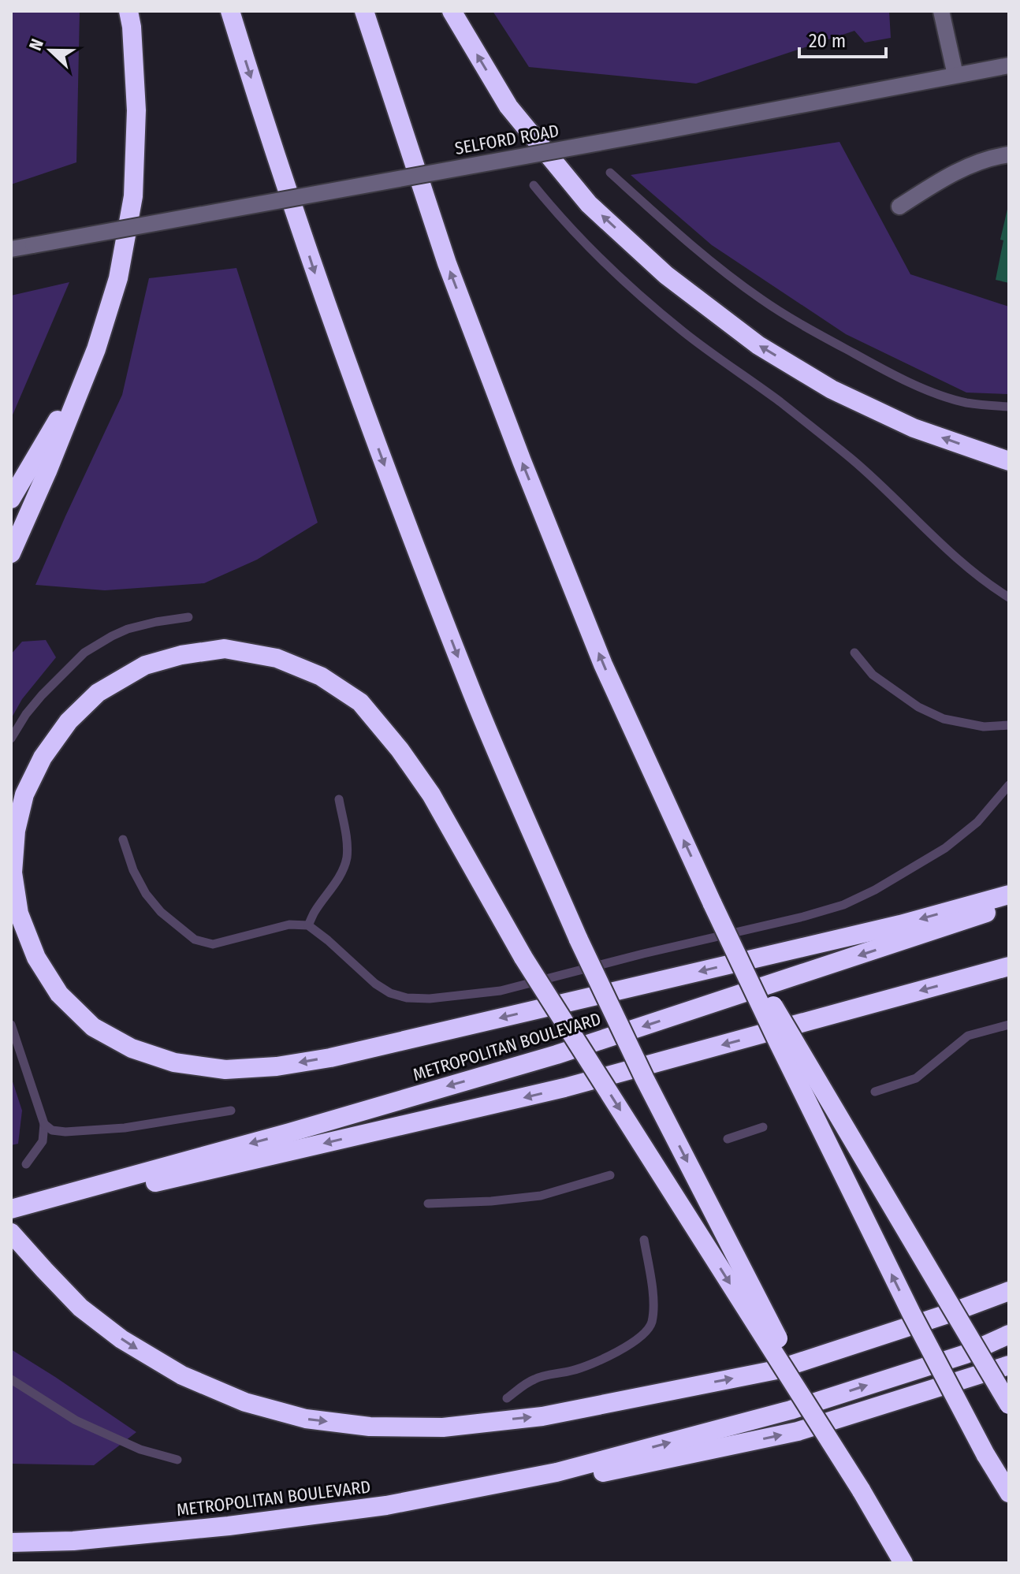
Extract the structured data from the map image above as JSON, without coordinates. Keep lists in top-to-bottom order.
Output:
{
  "streets": {
    "highway": ["METROPOLITAN BOULEVARD"],
    "street": ["SELFORD ROAD"]
  },
  "scale_bar": "20 m",
  "north": "left"
}
